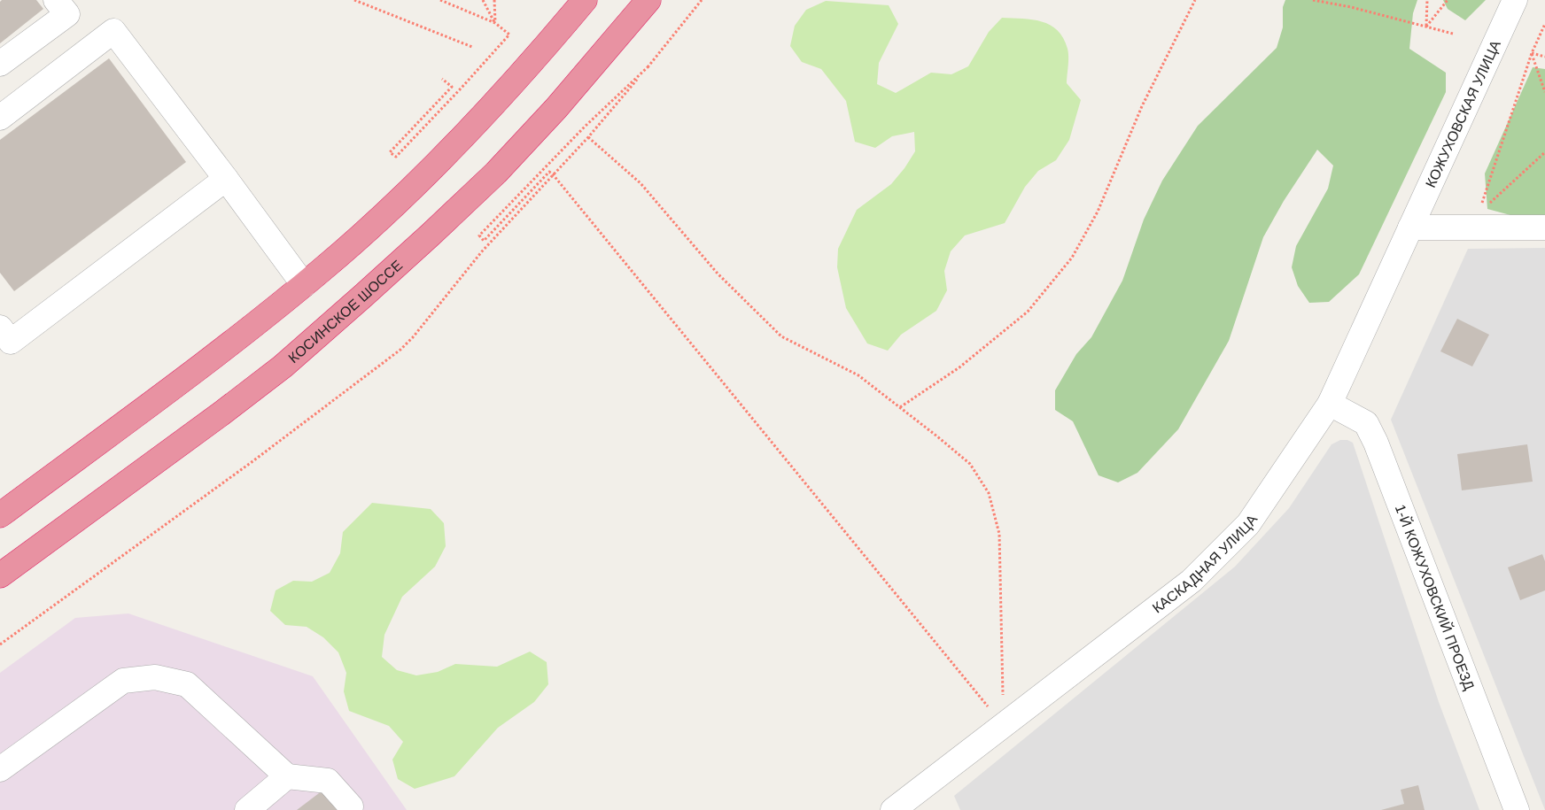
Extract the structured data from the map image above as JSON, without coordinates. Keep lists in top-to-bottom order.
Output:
{
  "streets": {
    "highway": ["КОСИНСКОЕ ШОССЕ"],
    "street": ["КОЖУХОВСКАЯ УЛИЦА", "КАСКАДНАЯ УЛИЦА", "1-Й КОЖУХОВСКИЙ ПРОЕЗД"]
  },
  "crossings": [
    ["КОЖУХОВСКАЯ УЛИЦА", "КАСКАДНАЯ УЛИЦА"],
    ["КАСКАДНАЯ УЛИЦА", "1-Й КОЖУХОВСКИЙ ПРОЕЗД"]
  ]
}
